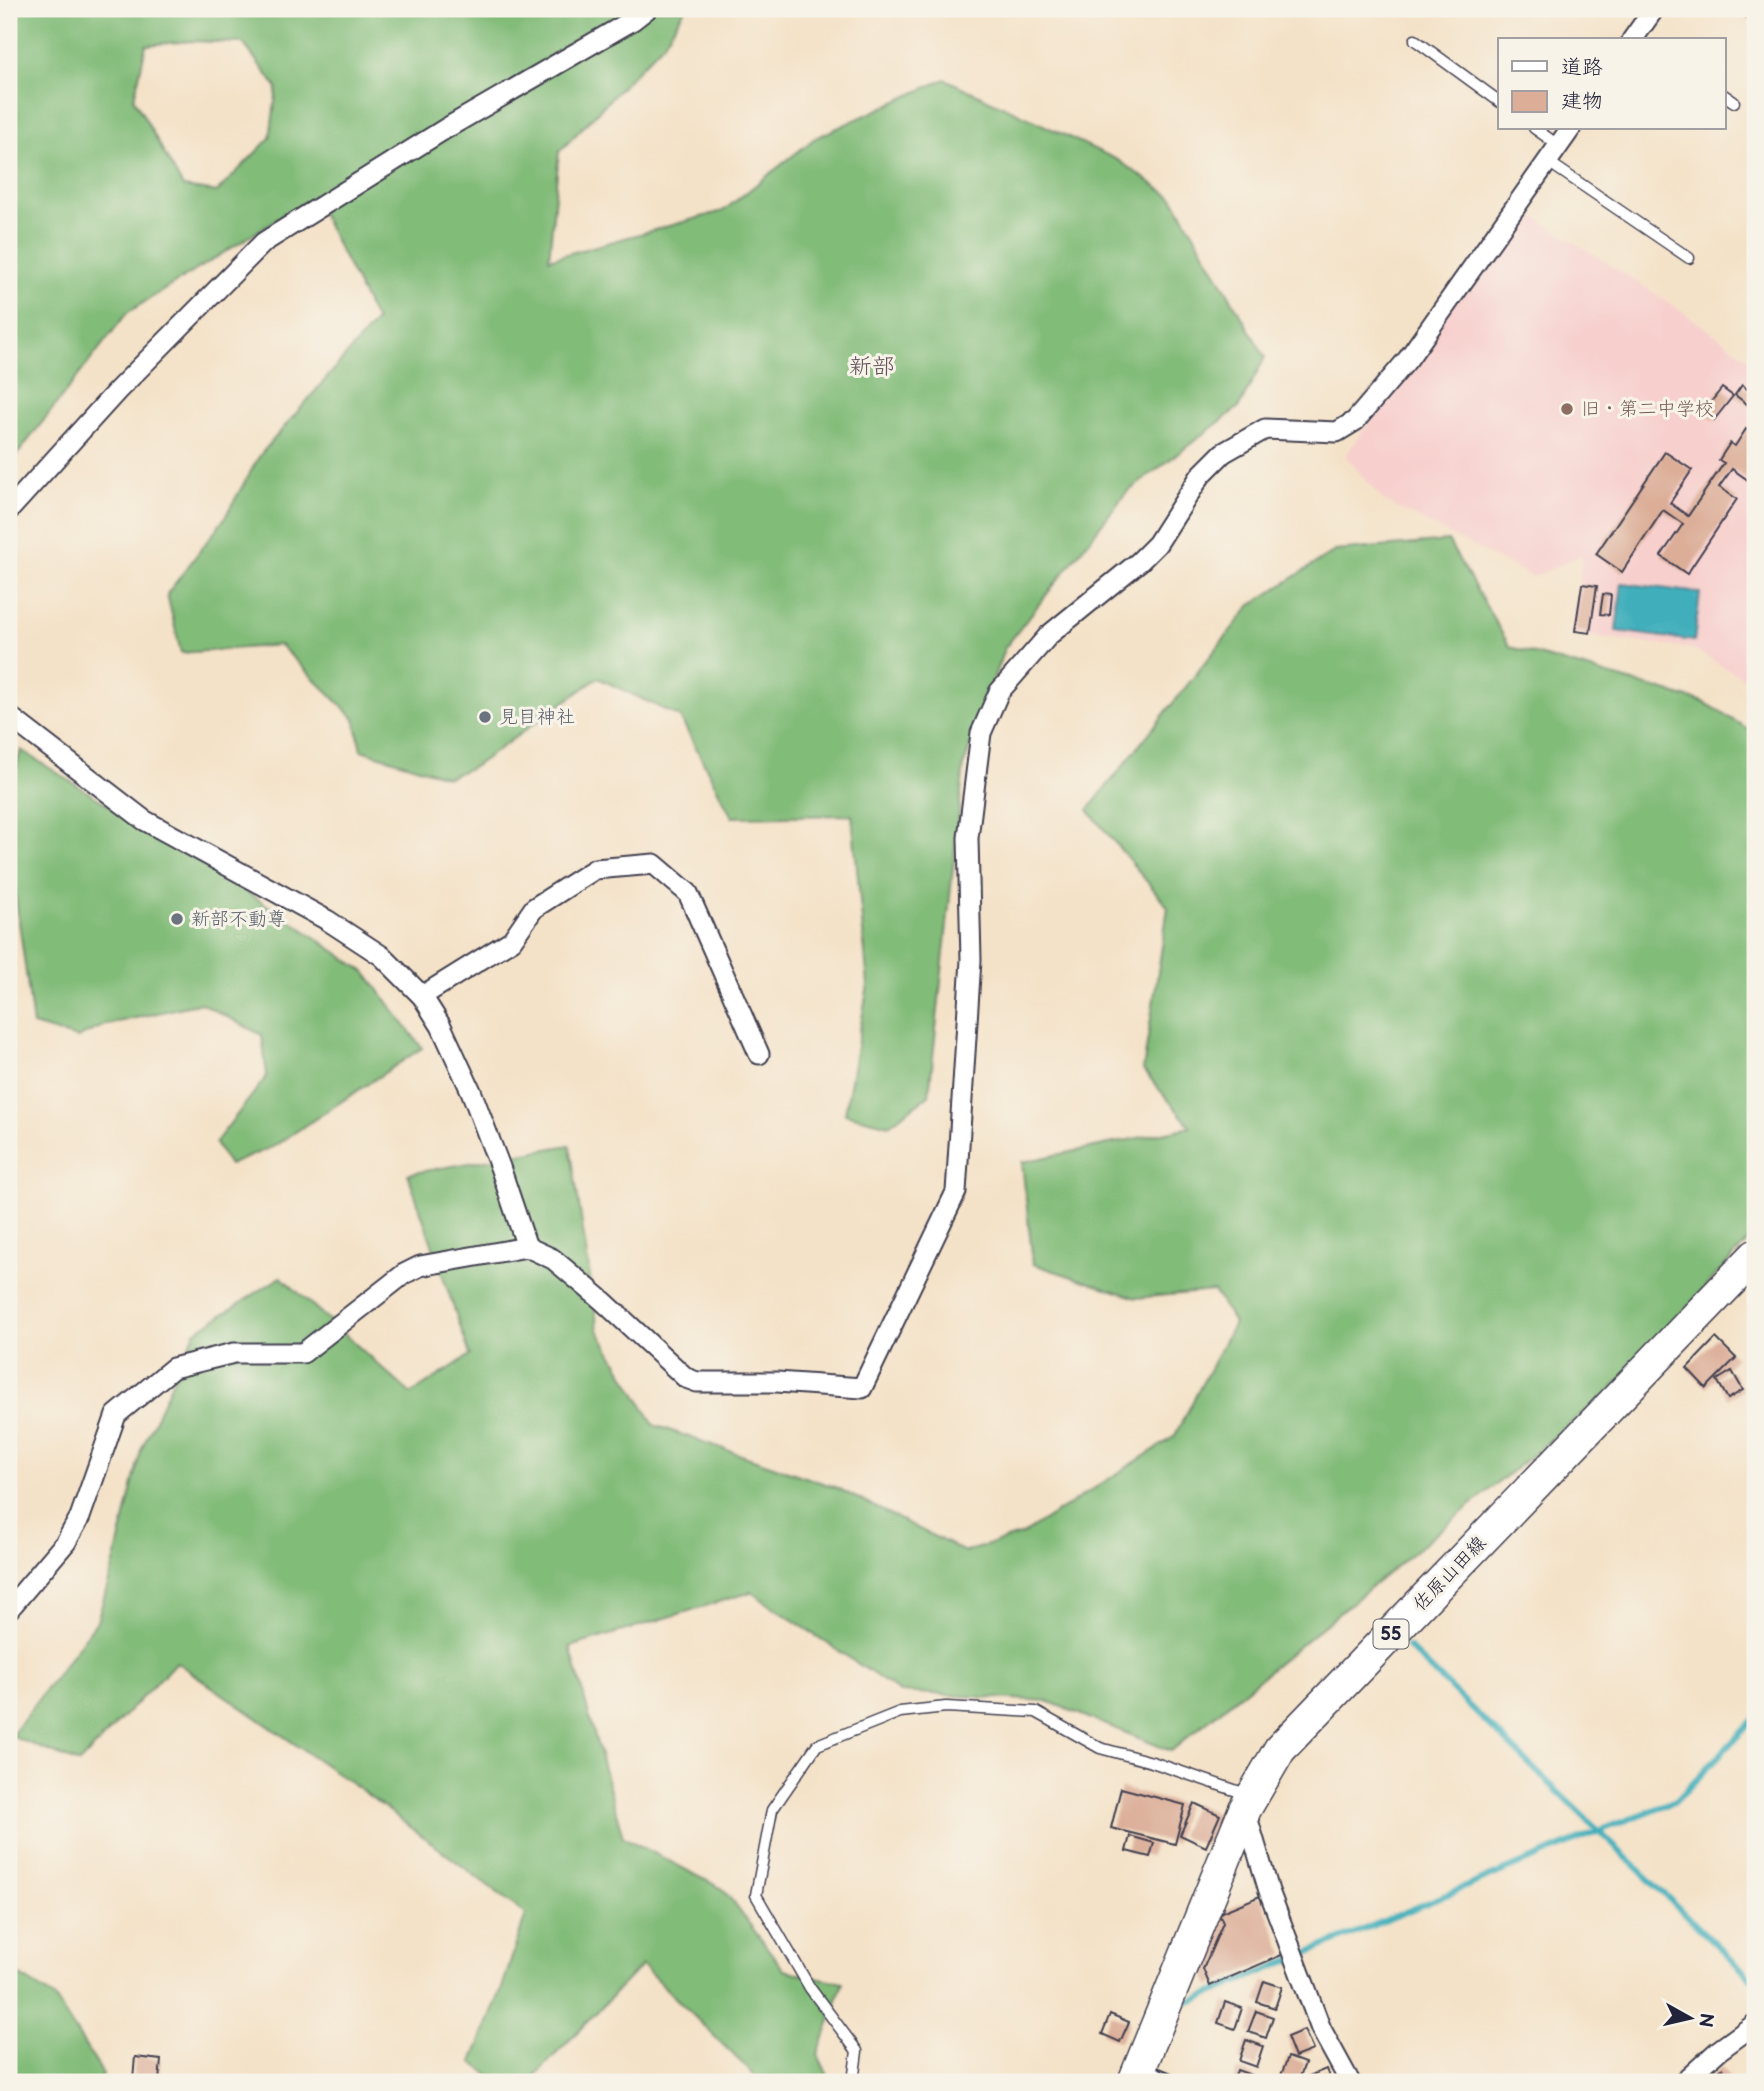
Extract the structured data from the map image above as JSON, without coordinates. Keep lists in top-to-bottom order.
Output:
{
  "streets": {
    "main road": ["佐原山田線", "55"]
  },
  "districts": ["新部"],
  "places": ["旧・第二中学校", "見目神社", "新部不動尊"],
  "legend": ["道路", "建物"],
  "north": "right"
}
